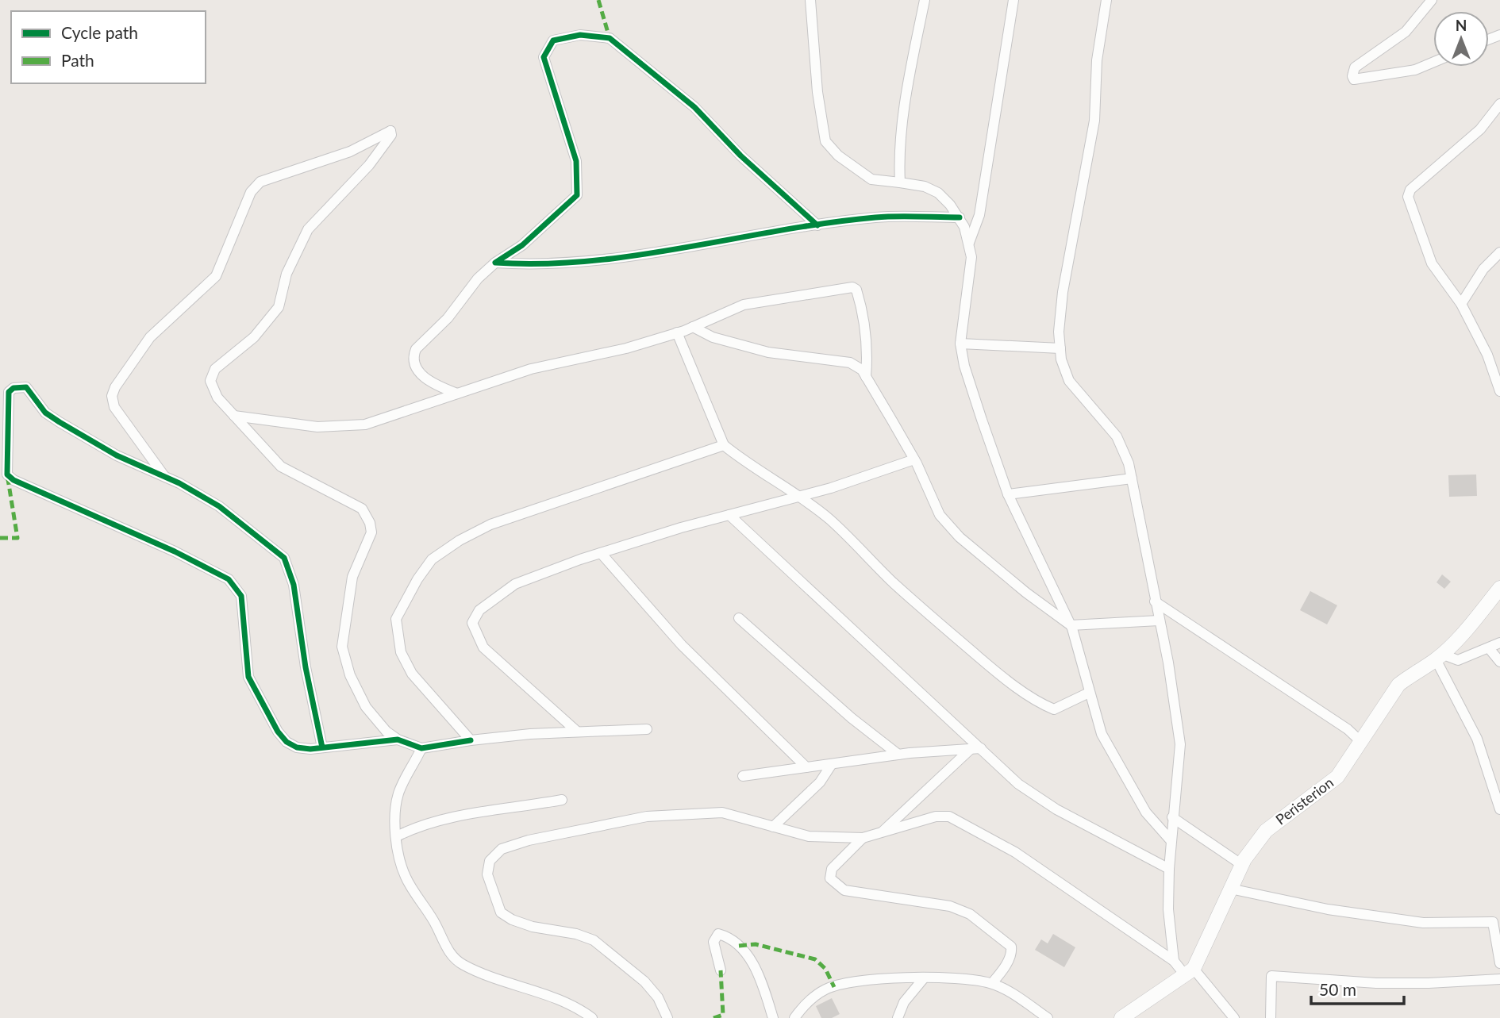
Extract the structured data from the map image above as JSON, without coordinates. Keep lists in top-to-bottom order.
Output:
{
  "streets": {
    "street": ["Peristerion"]
  },
  "legend": ["Cycle path", "Path"],
  "scale_bar": "50 m",
  "north": "top"
}
